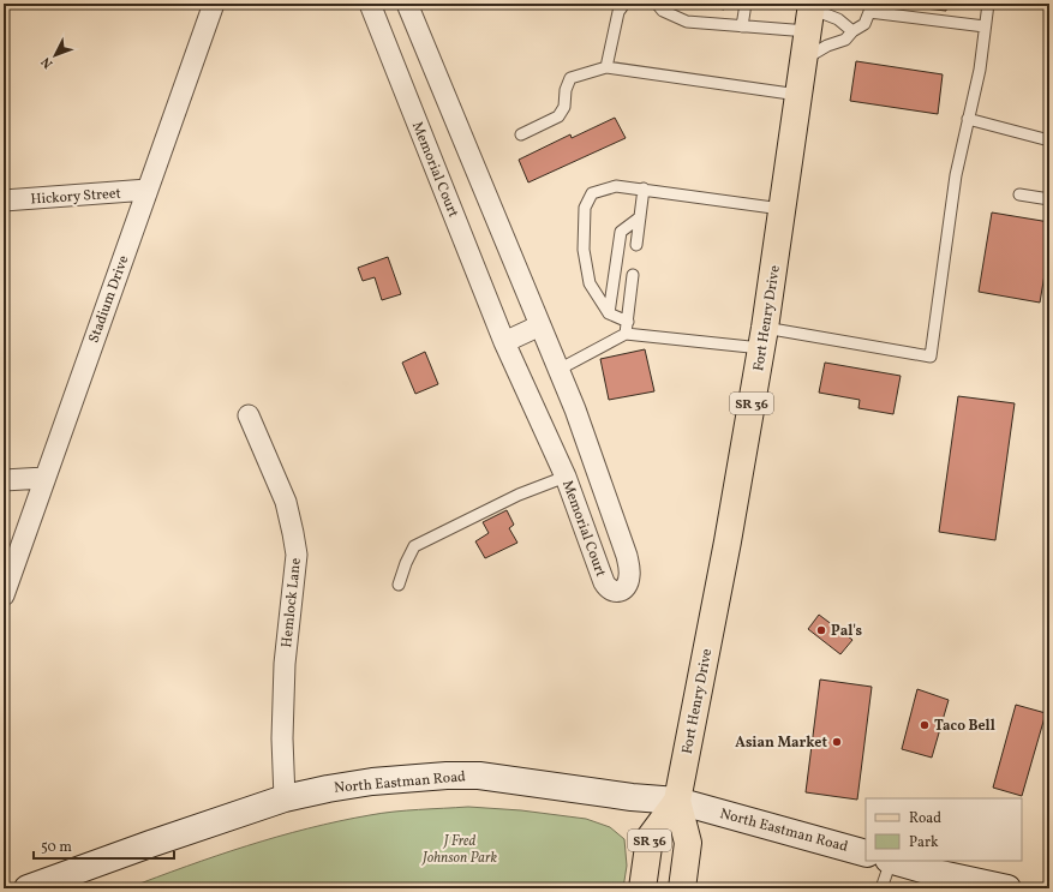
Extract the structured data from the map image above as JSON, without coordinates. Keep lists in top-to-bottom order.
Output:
{
  "streets": {
    "main road": ["Fort Henry Drive", "SR 36", "North Eastman Road"],
    "street": [
      "Memorial Court",
      "Hickory Street",
      "Stadium Drive",
      "Hemlock Lane"
    ]
  },
  "crossings": [
    ["Hickory Street", "Stadium Drive"],
    ["Fort Henry Drive", "North Eastman Road"],
    ["Hemlock Lane", "North Eastman Road"]
  ],
  "parks": ["J Fred Johnson Park"],
  "places": ["Pal's", "Taco Bell", "Asian Market"],
  "legend": ["Road", "Park"],
  "scale_bar": "50 m",
  "north": "bottom left"
}
